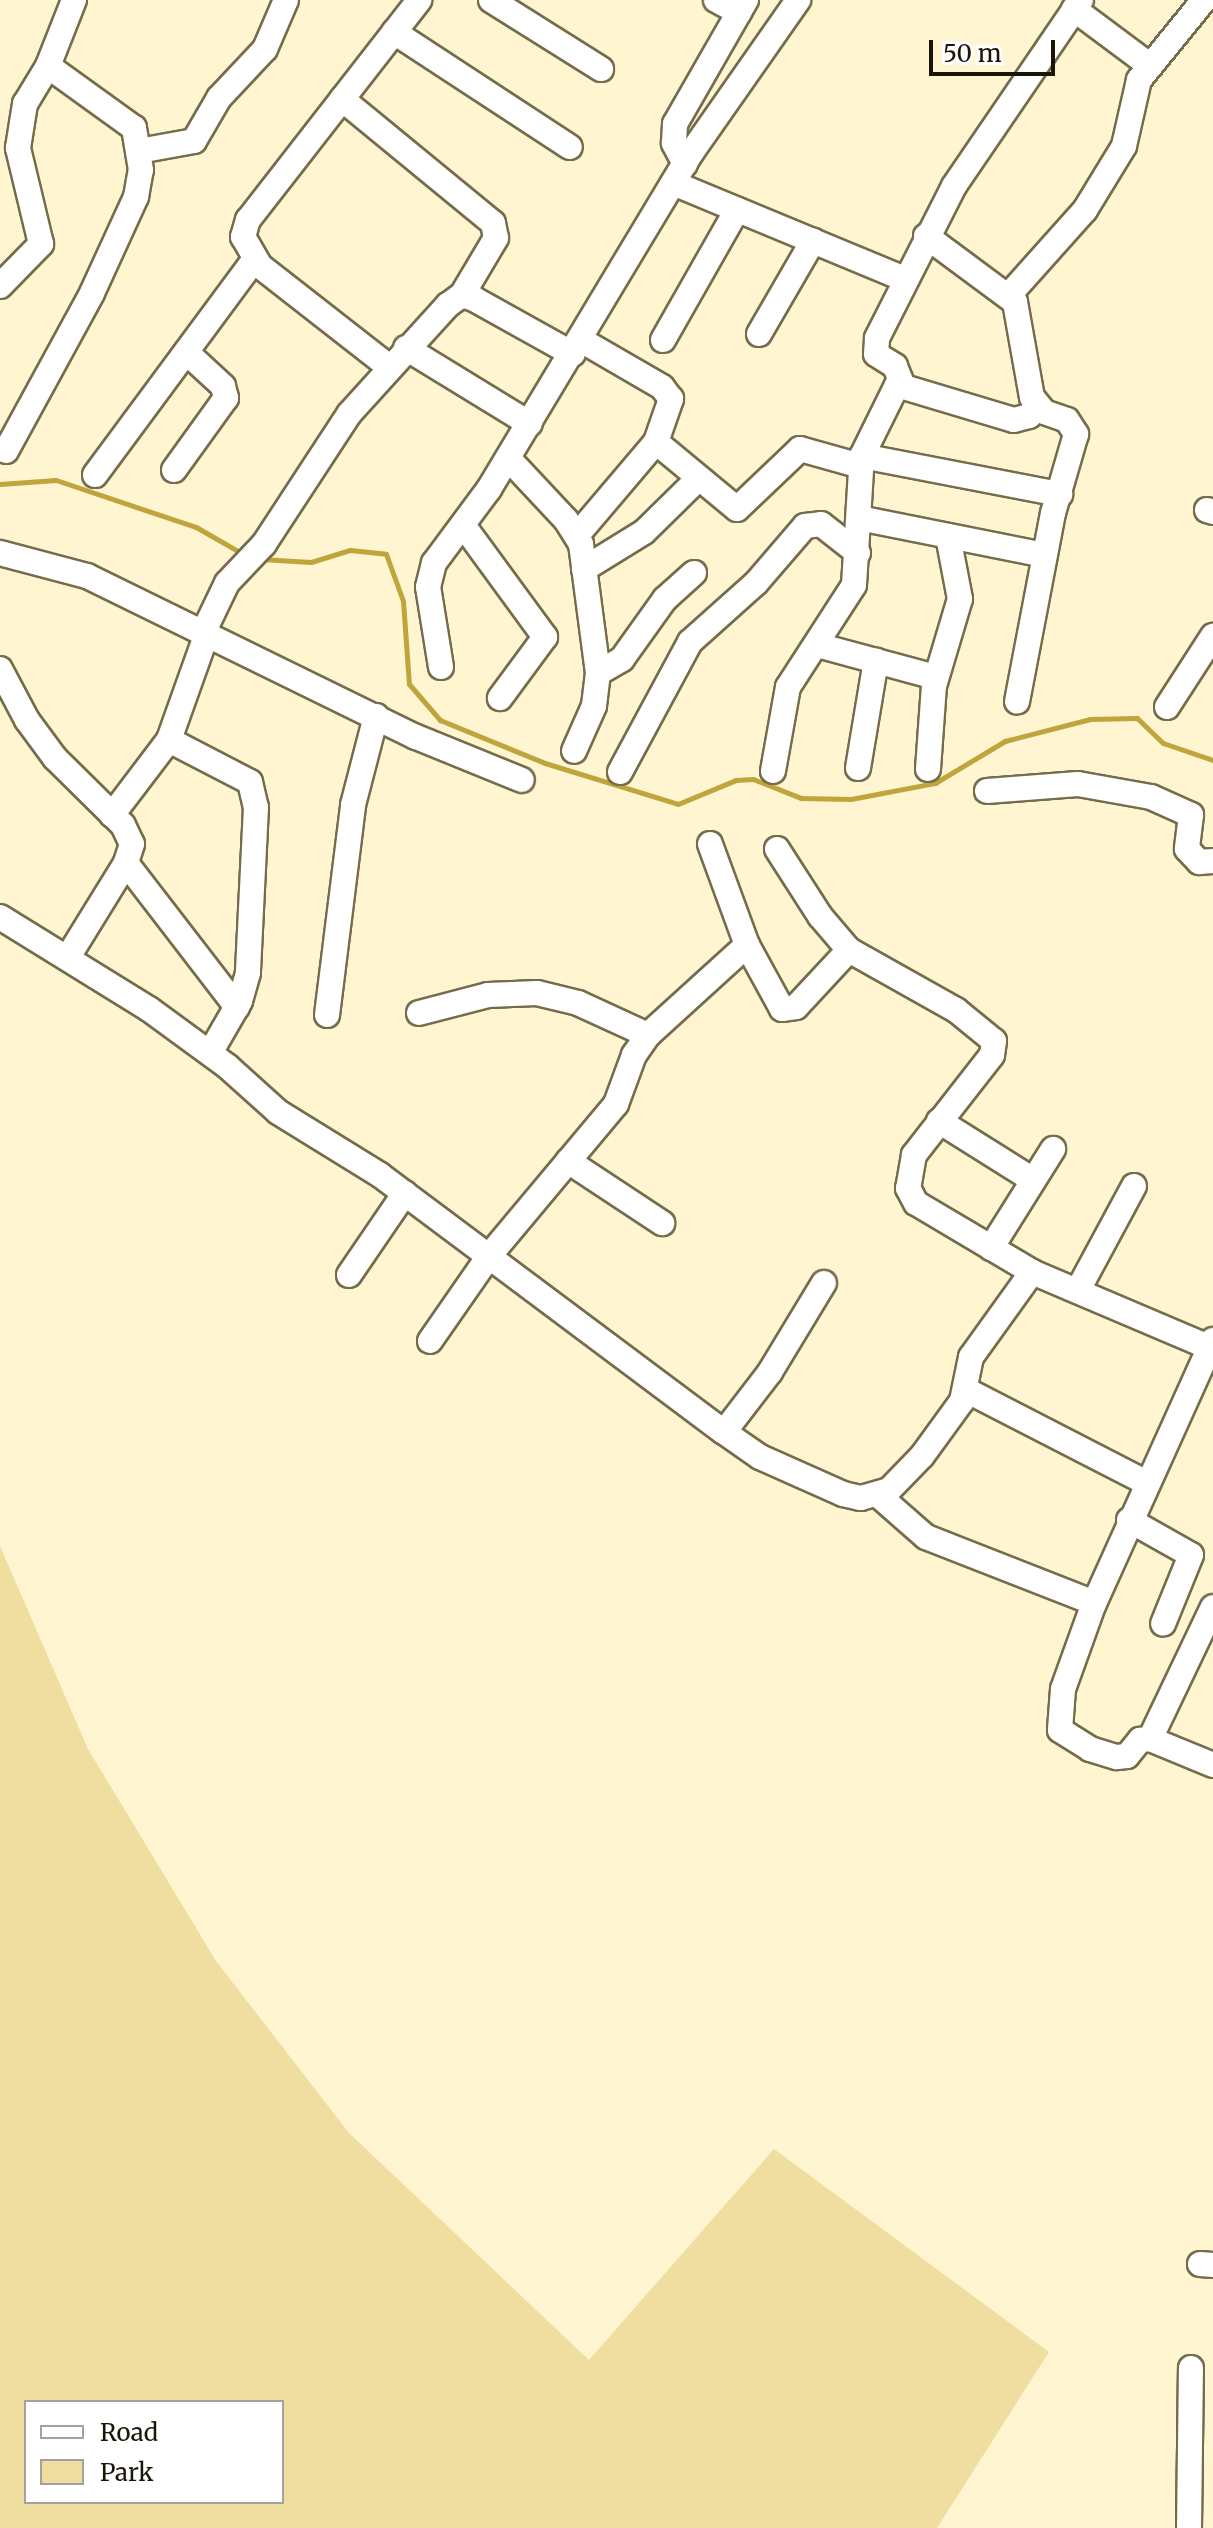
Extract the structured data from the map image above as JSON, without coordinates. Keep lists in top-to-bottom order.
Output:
{
  "legend": ["Road", "Park"],
  "scale_bar": "50 m"
}
